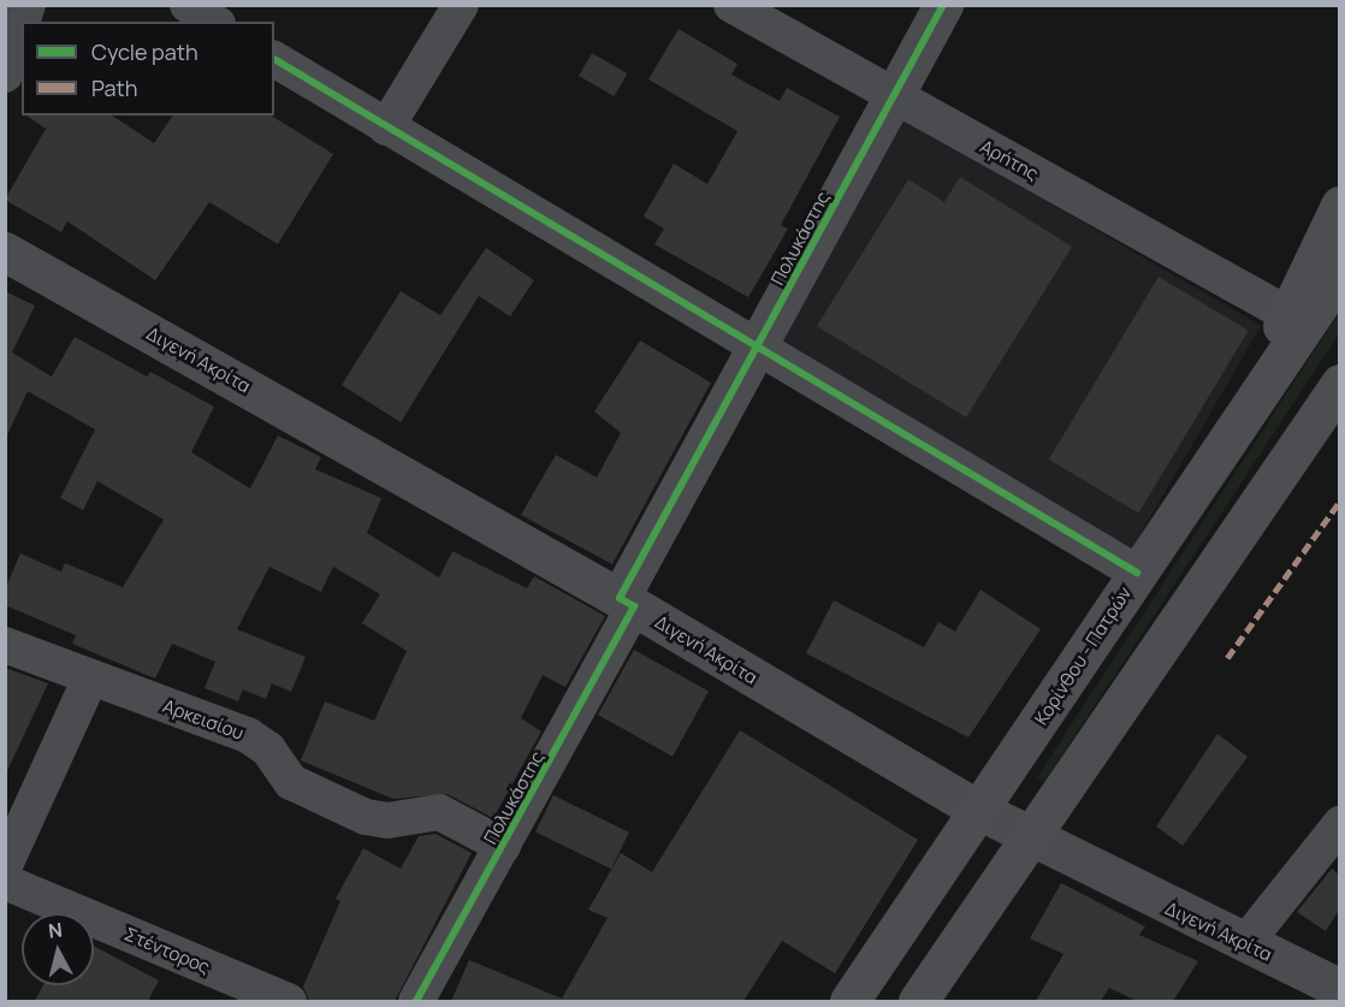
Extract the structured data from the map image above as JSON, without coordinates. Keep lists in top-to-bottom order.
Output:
{
  "streets": {
    "highway": ["Κορίνθου - Πατρών"],
    "street": [
      "Αρήτης",
      "Πολυκάστης",
      "Διγενή Ακρίτα",
      "Αρκεισίου",
      "Στέντορος"
    ]
  },
  "crossings": [
    ["Αρήτης", "Πολυκάστης"],
    ["Πολυκάστης", "Διγενή Ακρίτα"],
    ["Πολυκάστης", "Αρκεισίου"],
    ["Διγενή Ακρίτα", "Κορίνθου - Πατρών"]
  ],
  "legend": ["Cycle path", "Path"],
  "north": "top"
}
